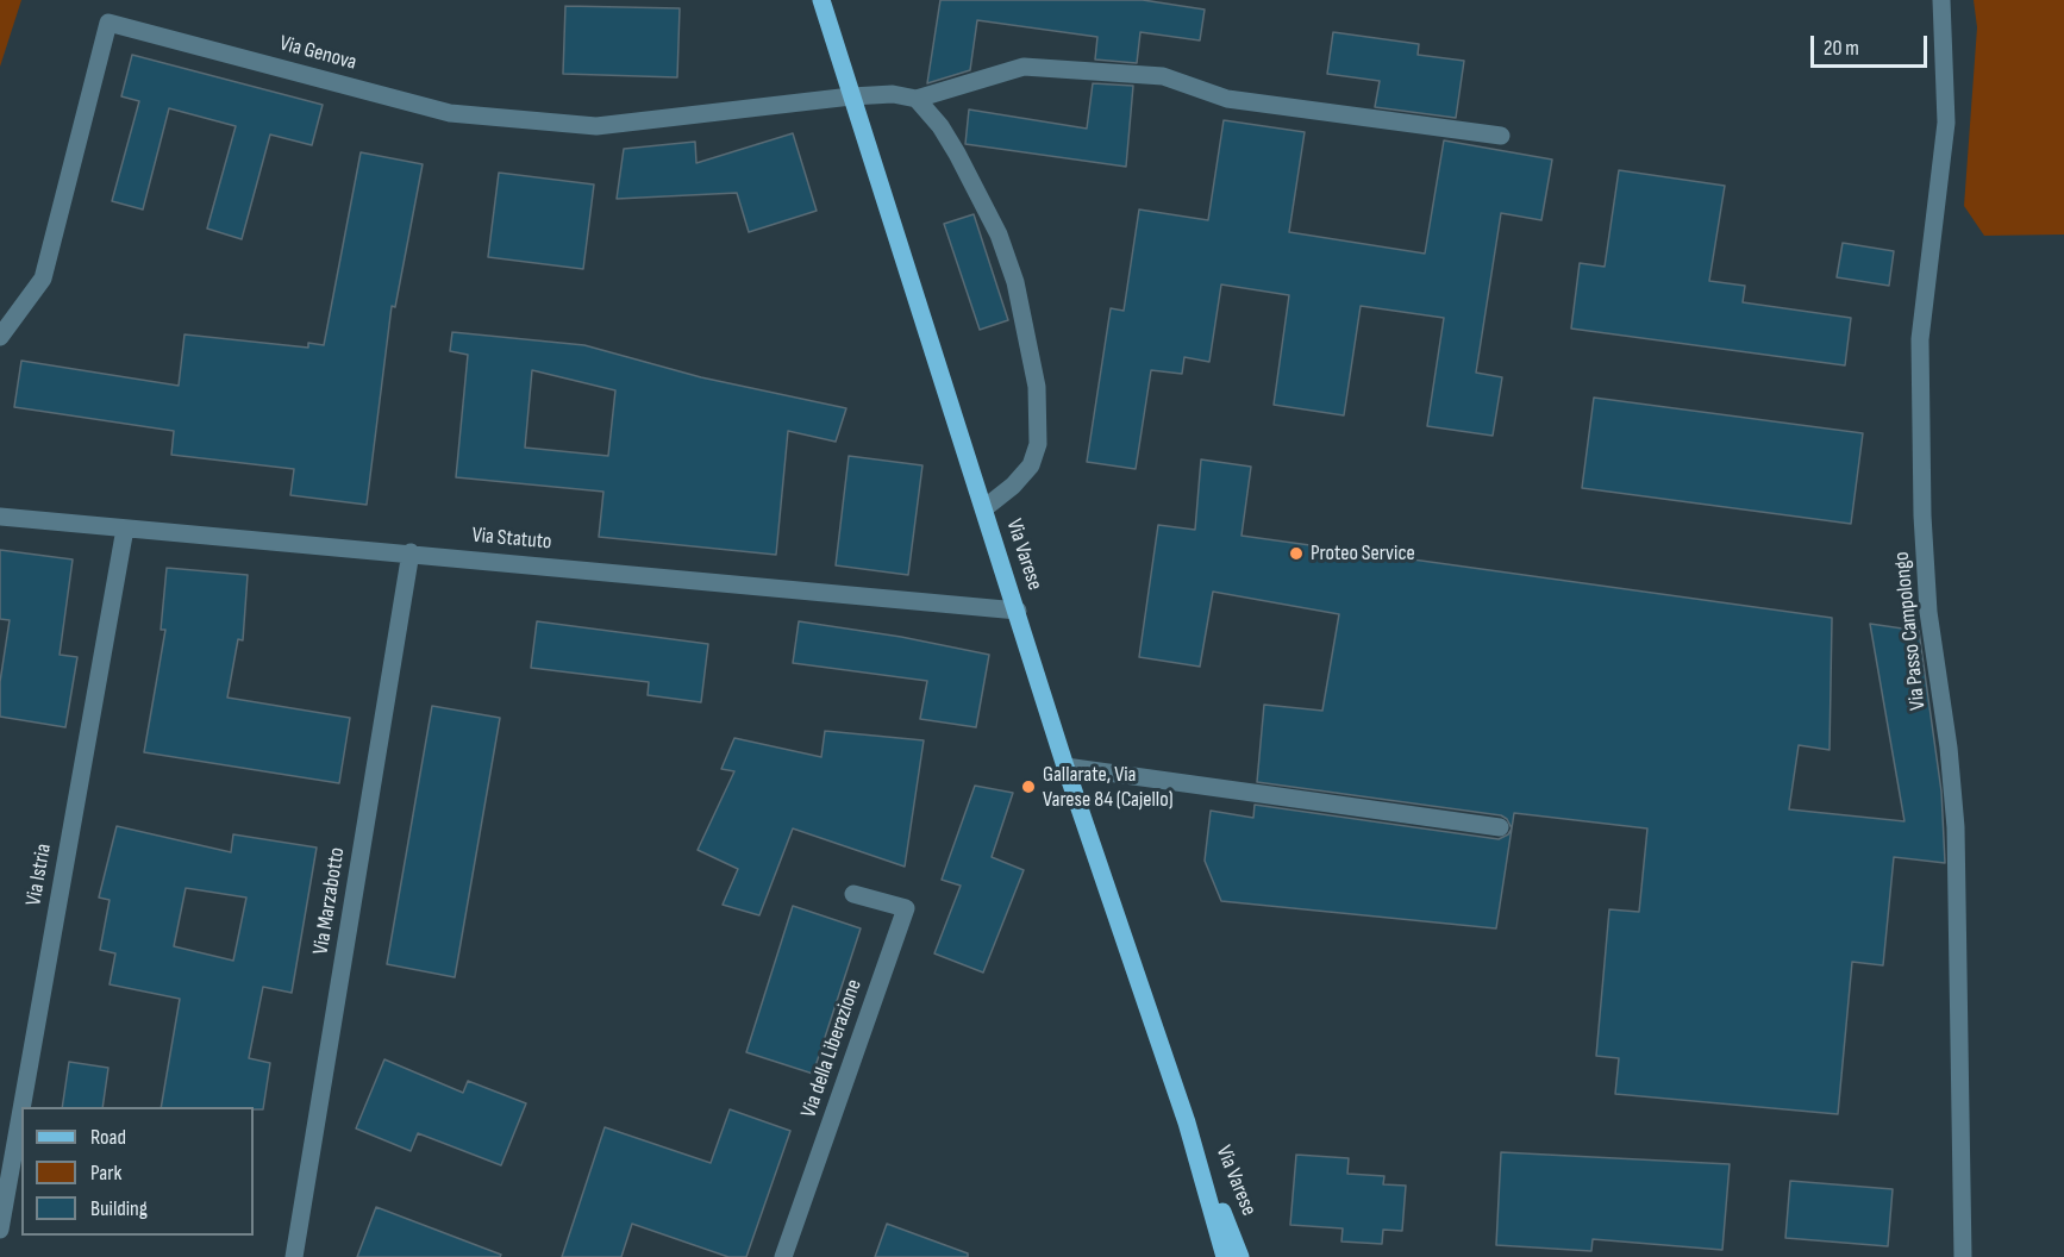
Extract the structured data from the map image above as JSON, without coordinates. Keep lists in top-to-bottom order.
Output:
{
  "streets": {
    "main road": ["Via Varese"],
    "street": [
      "Via Genova",
      "Via Statuto",
      "Via Passo Campolongo",
      "Via Istria",
      "Via Marzabotto",
      "Via della Liberazione"
    ]
  },
  "crossings": [
    ["Via Genova", "Via Varese"],
    ["Via Statuto", "Via Varese"],
    ["Via Statuto", "Via Istria"],
    ["Via Statuto", "Via Marzabotto"]
  ],
  "places": ["Proteo Service", "Gallarate, Via Varese 84 (Cajello)"],
  "legend": ["Road", "Park", "Building"],
  "scale_bar": "20 m"
}
